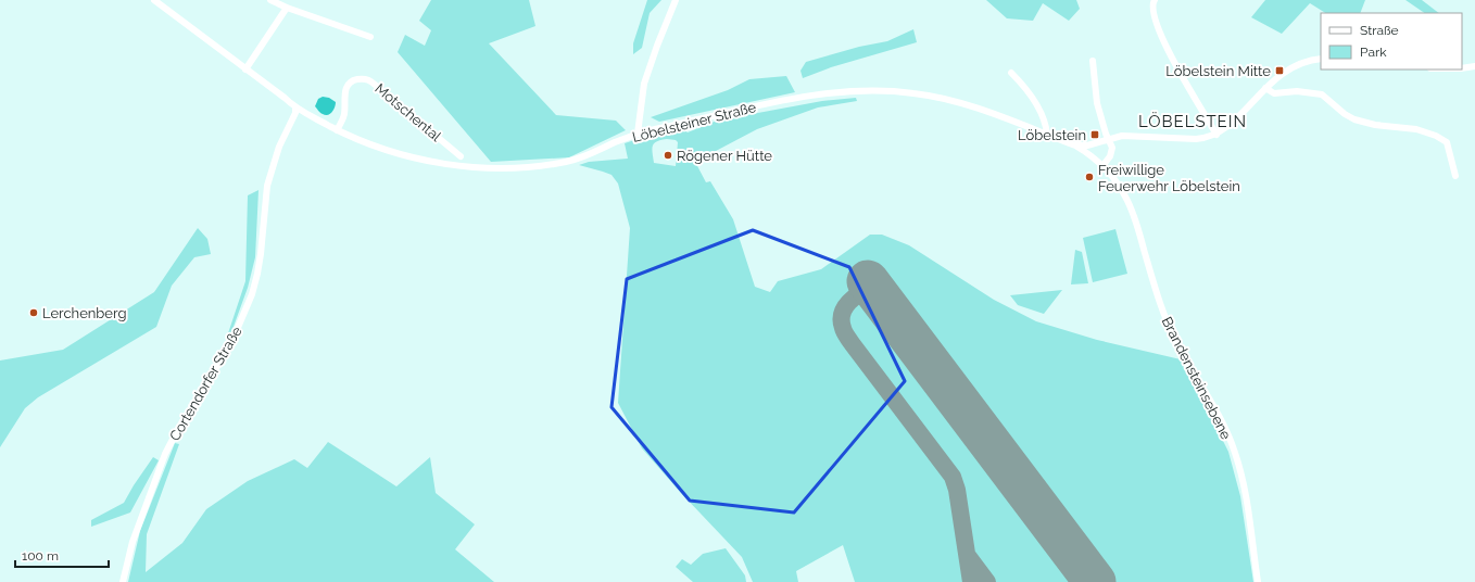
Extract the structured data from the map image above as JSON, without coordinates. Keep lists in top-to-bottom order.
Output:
{
  "streets": {
    "street": [
      "Motschental",
      "Löbelsteiner Straße",
      "Brandensteinsebene",
      "Cortendorfer Straße"
    ]
  },
  "crossings": [
    ["Motschental", "Löbelsteiner Straße"],
    ["Löbelsteiner Straße", "Brandensteinsebene"],
    ["Löbelsteiner Straße", "Cortendorfer Straße"]
  ],
  "districts": ["LÖBELSTEIN"],
  "places": {
    "transit": ["Löbelstein Mitte", "Löbelstein"],
    "other": ["Rögener Hütte", "Freiwillige Feuerwehr Löbelstein", "Lerchenberg"]
  },
  "legend": ["Straße", "Park"],
  "scale_bar": "100 m"
}
